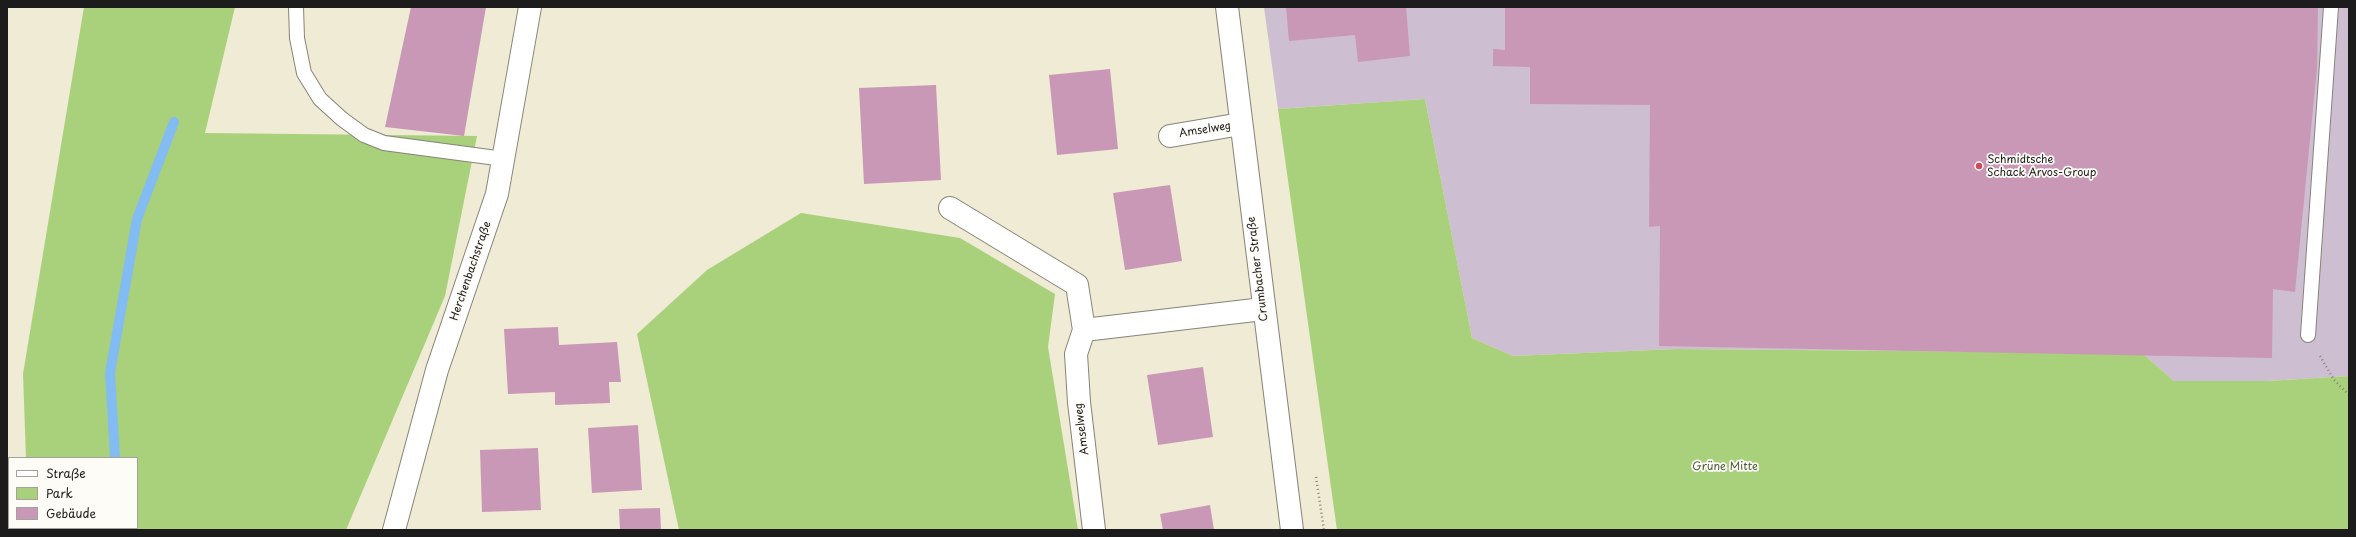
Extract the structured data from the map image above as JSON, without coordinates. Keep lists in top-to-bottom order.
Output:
{
  "streets": {
    "street": ["Amselweg", "Crumbacher Straße", "Herchenbachstraße"]
  },
  "crossings": [
    ["Amselweg", "Crumbacher Straße"]
  ],
  "parks": ["Grüne Mitte"],
  "places": ["Schmidtsche Schack Arvos-Group"],
  "legend": ["Straße", "Park", "Gebäude"]
}
